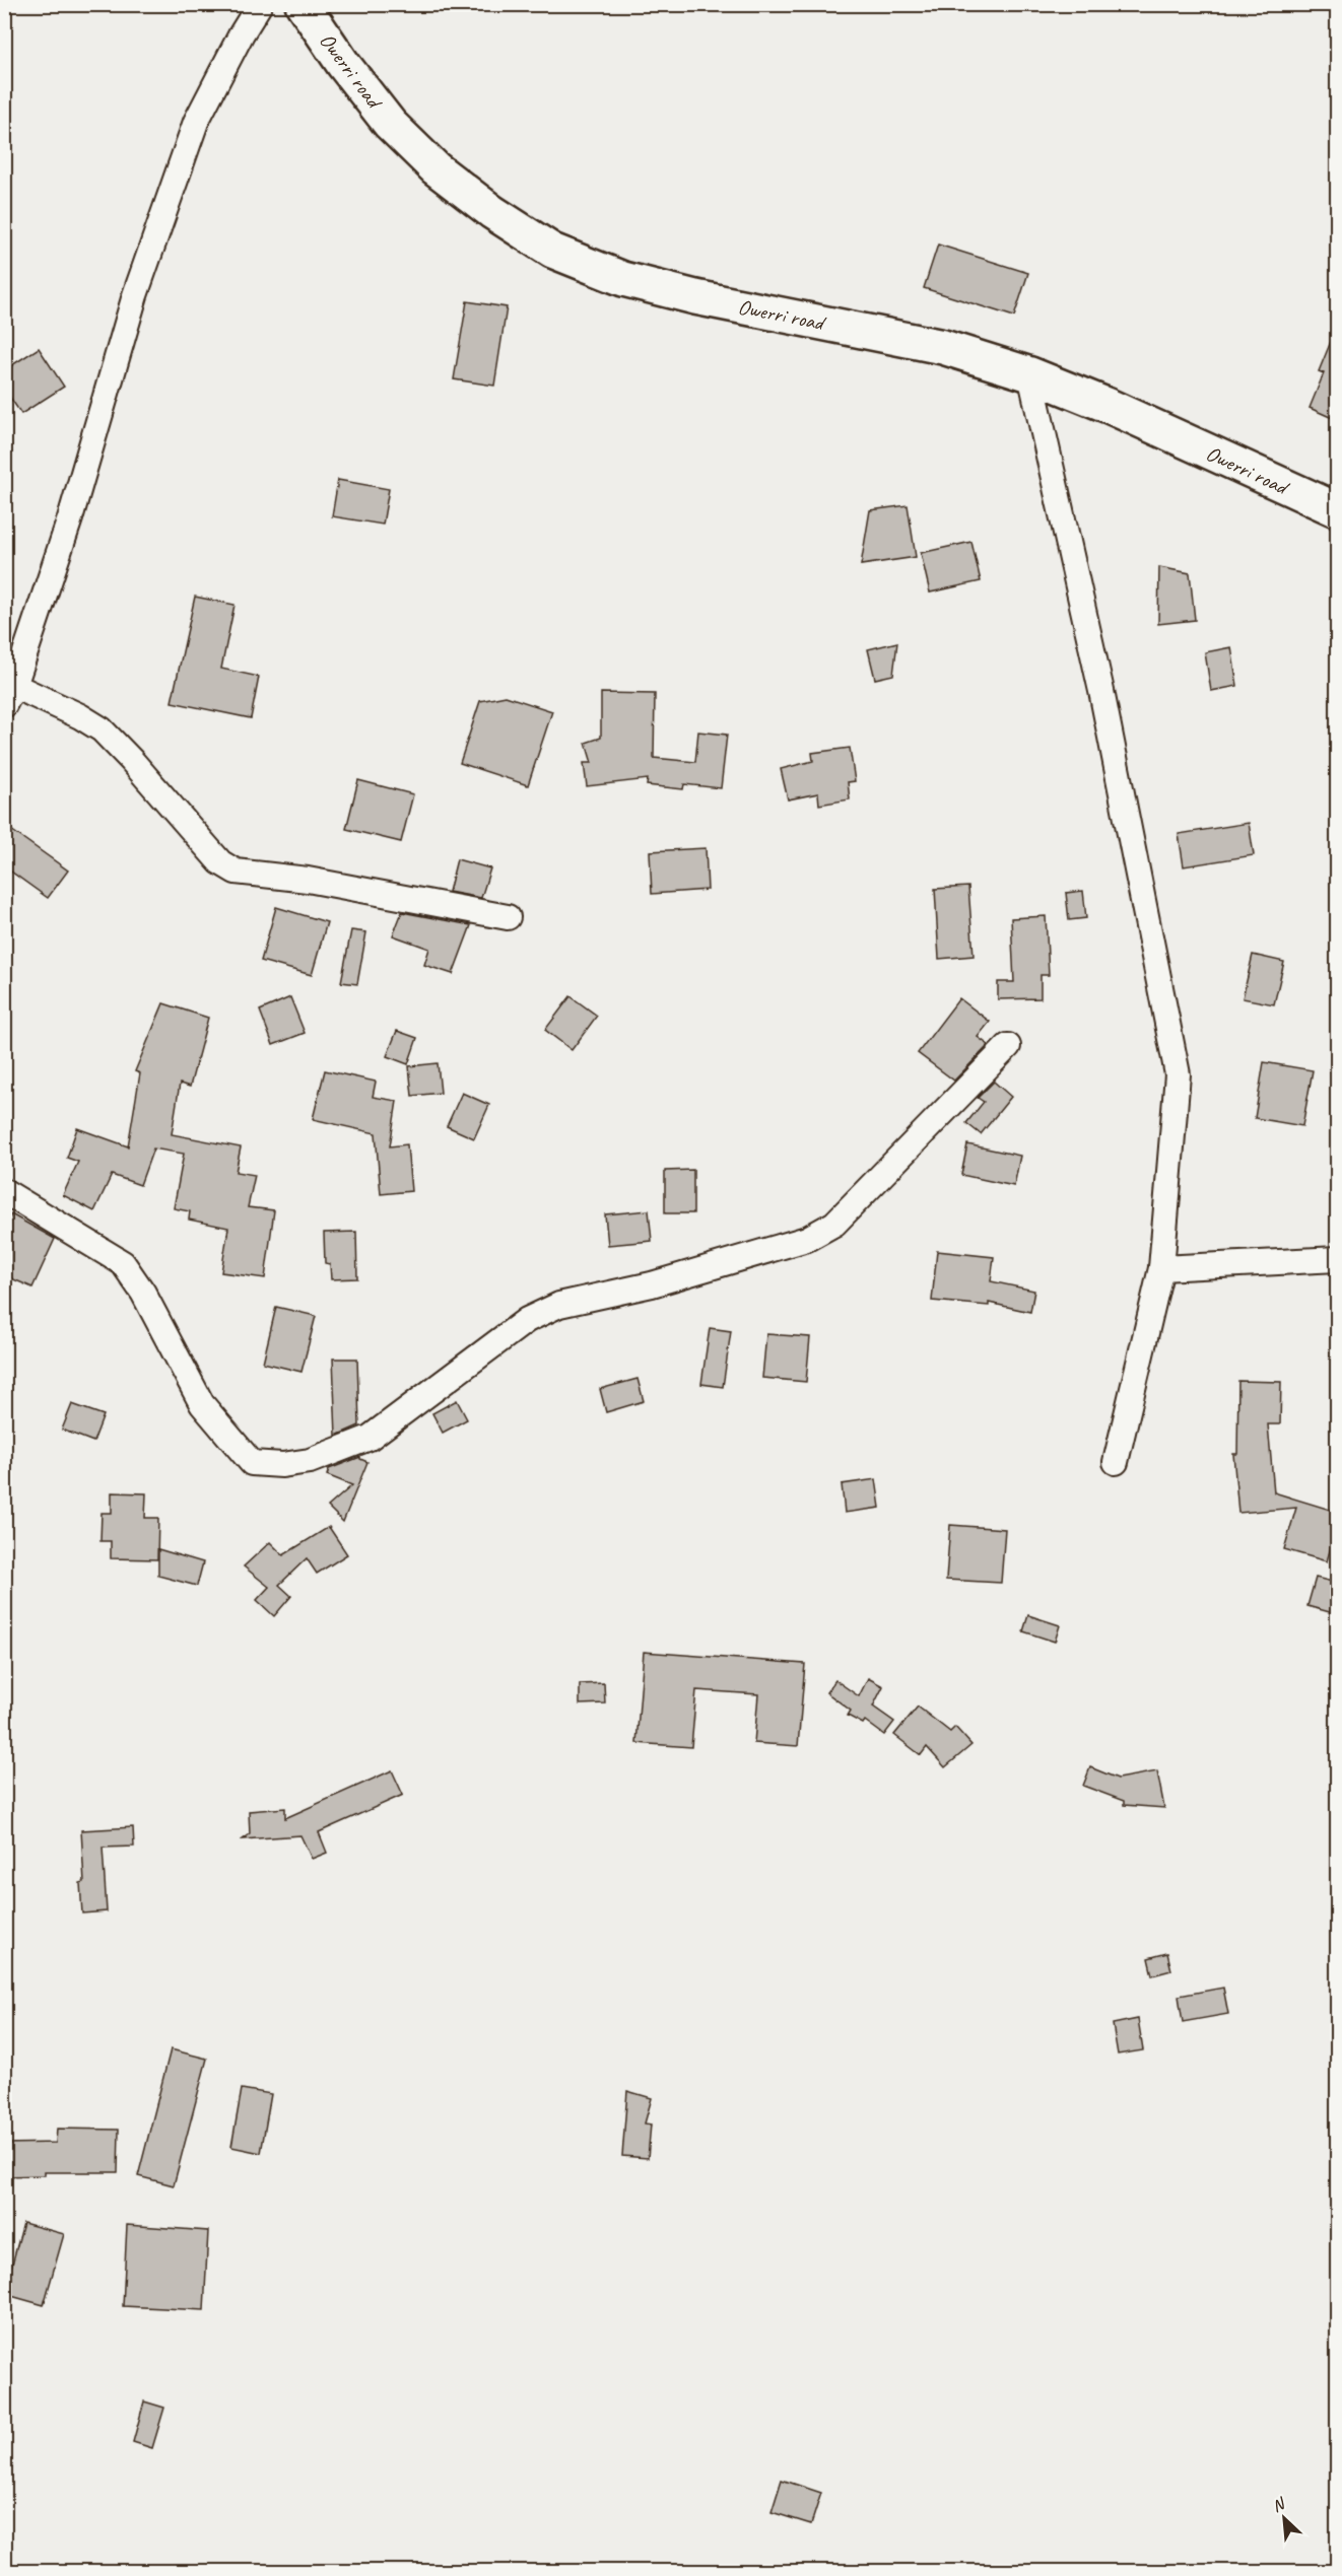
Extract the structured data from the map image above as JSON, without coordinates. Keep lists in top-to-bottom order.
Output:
{
  "streets": {
    "main road": ["Owerri road"]
  },
  "north": "top left"
}
